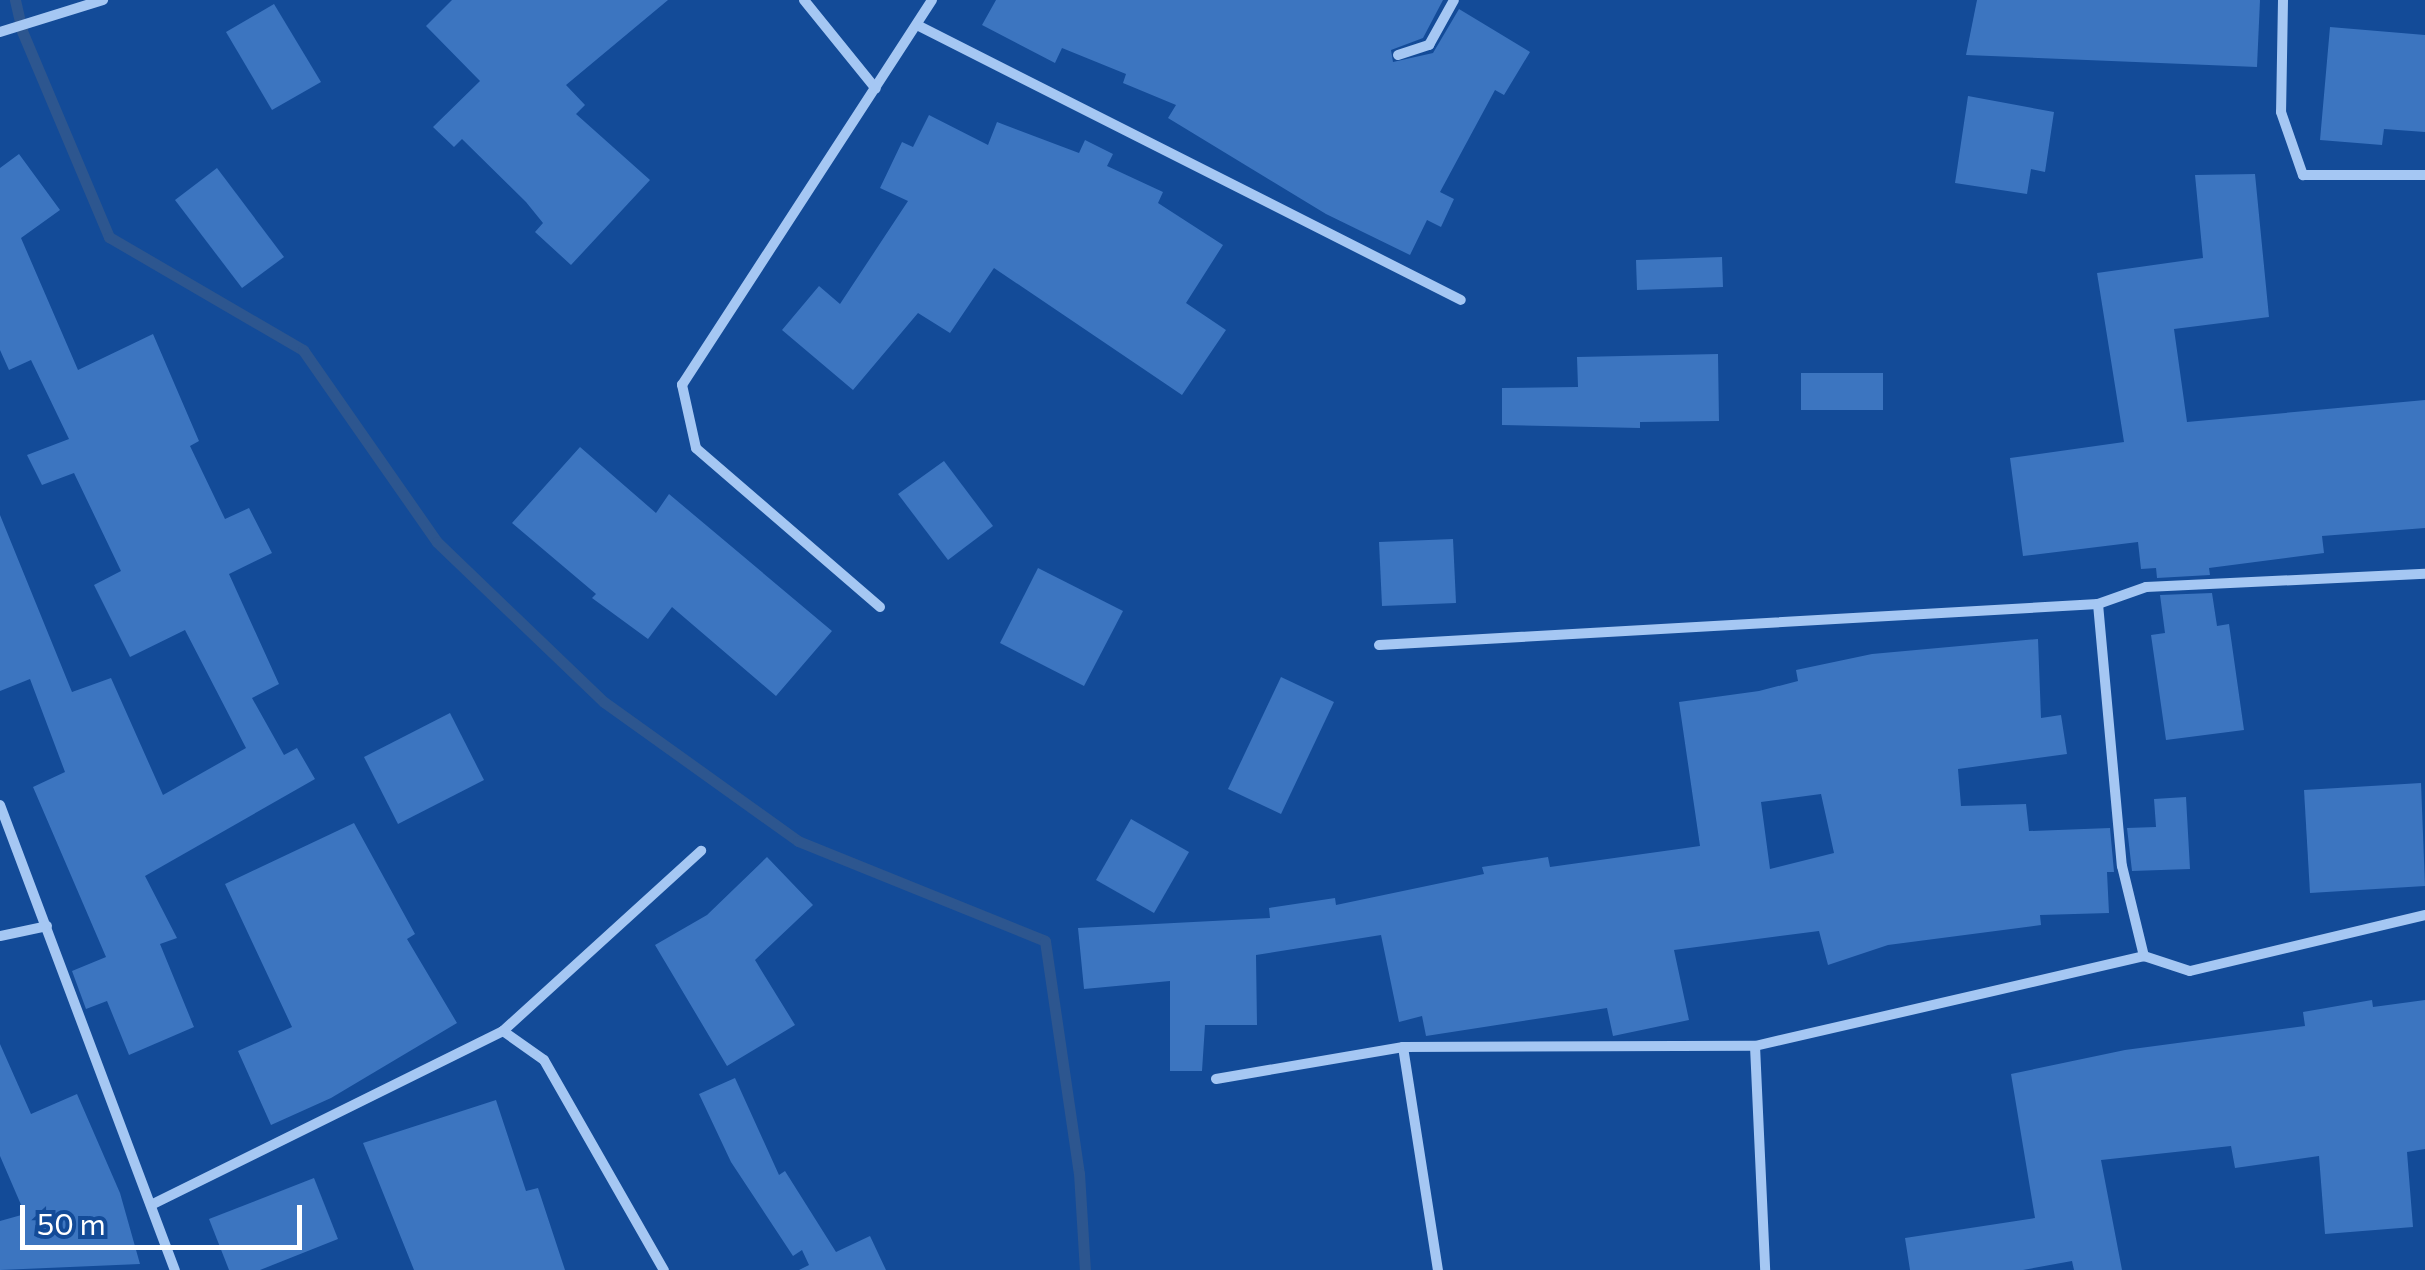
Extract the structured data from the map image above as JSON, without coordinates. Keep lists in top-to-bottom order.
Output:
{
  "scale_bar": "50 m"
}
